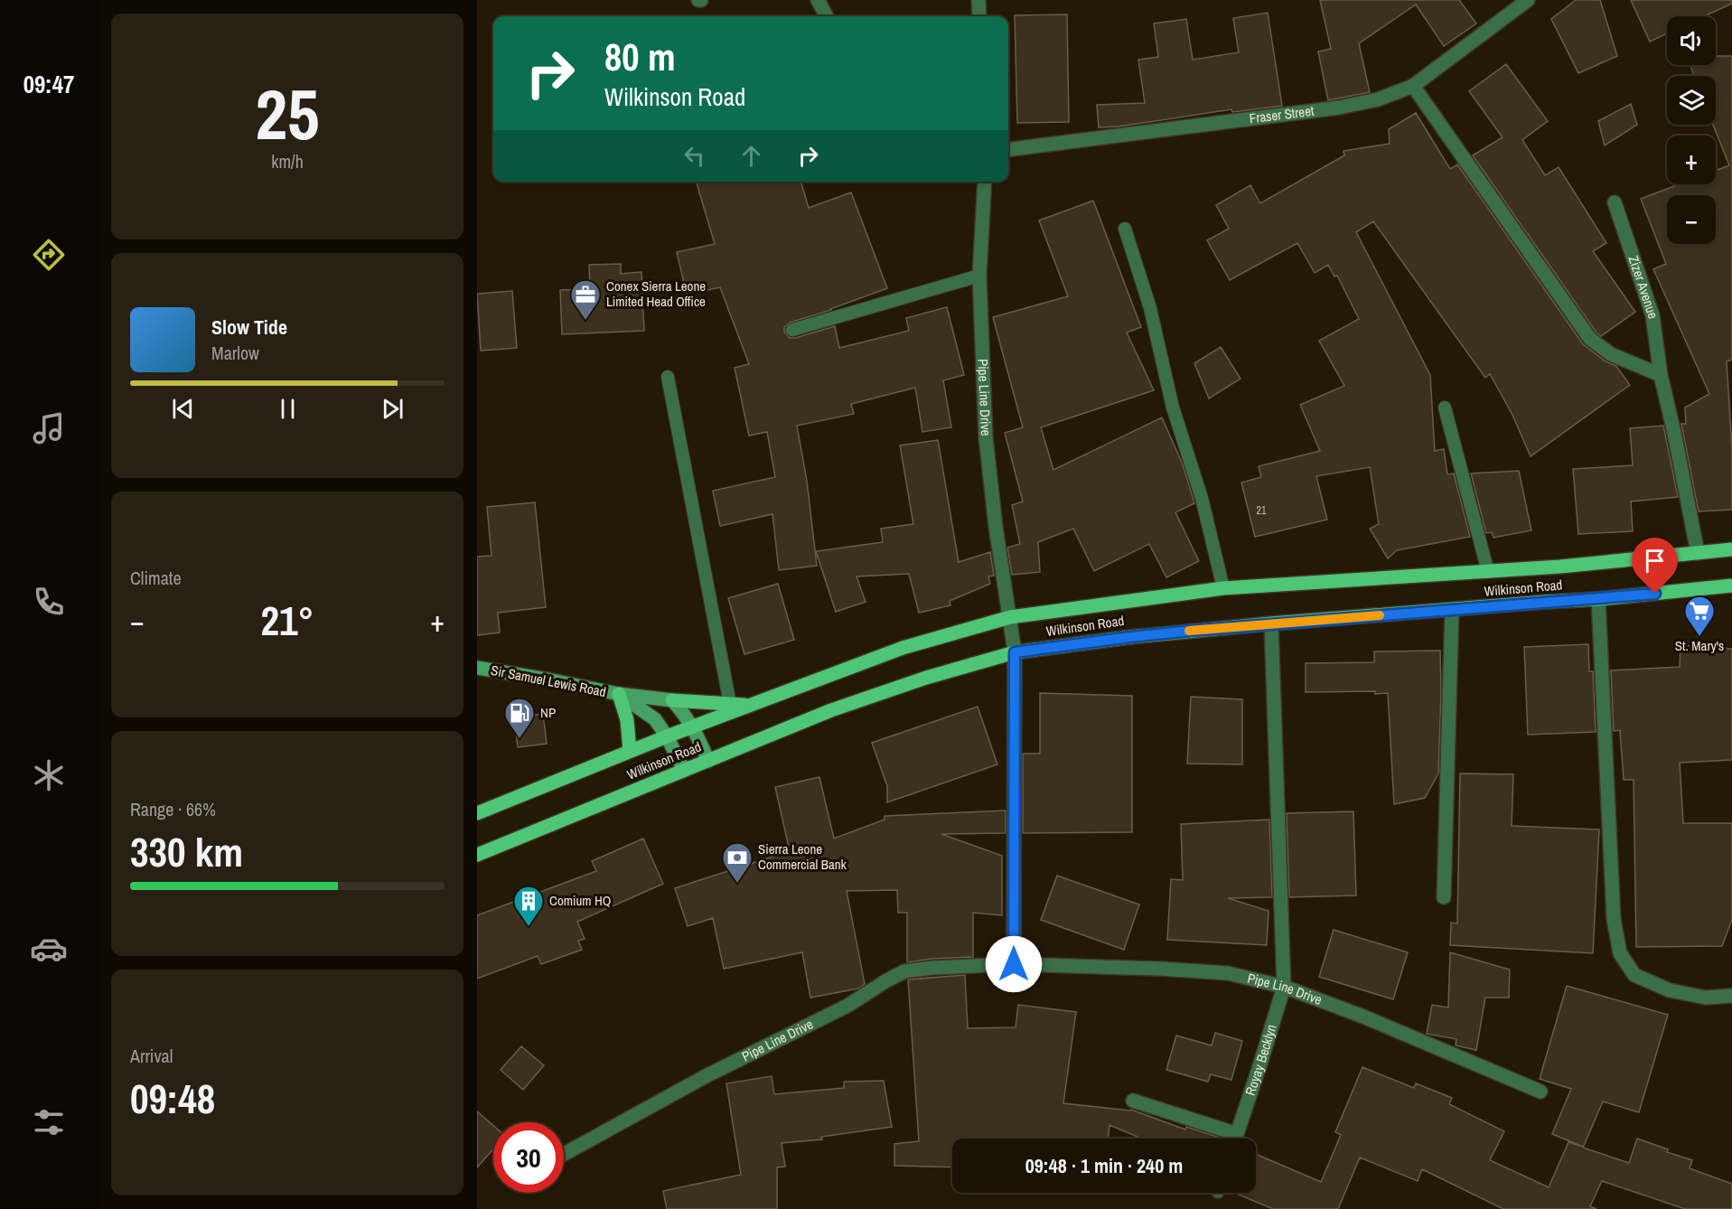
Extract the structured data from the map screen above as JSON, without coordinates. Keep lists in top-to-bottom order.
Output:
{
  "streets": {
    "main road": ["Wilkinson Road", "Sir Samuel Lewis Road"],
    "street": [
      "Fraser Street",
      "Zizer Avenue",
      "Pipe Line Drive",
      "Royay Becklyn"
    ]
  },
  "crossings": [
    ["Zizer Avenue", "Wilkinson Road"],
    ["Pipe Line Drive", "Wilkinson Road"],
    ["Pipe Line Drive", "Royay Becklyn"],
    ["Wilkinson Road", "Sir Samuel Lewis Road"],
    ["Wilkinson Road", "Royay Becklyn"]
  ],
  "places": {
    "office": ["Conex Sierra Leone Limited Head Office"],
    "supermarket": ["St. Mary's"],
    "fuel station": ["NP"],
    "bank": ["Sierra Leone Commercial Bank"],
    "building": ["Comium HQ"]
  },
  "house_numbers": ["21"],
  "page": {
    "tabs": "09:47",
    "tile": [
      ["25", "km/h"],
      "Climate",
      ["Range · 66%", "330 km"],
      ["Arrival", "09:48"]
    ],
    "map_buttons": ["+", "−"],
    "turn": ["80 m", "Wilkinson Road"],
    "song": ["Slow Tide", "Marlow"],
    "heat": ["−", "21°", "+"],
    "limit": "30",
    "trip": "09:48 · 1 min · 240 m"
  }
}
